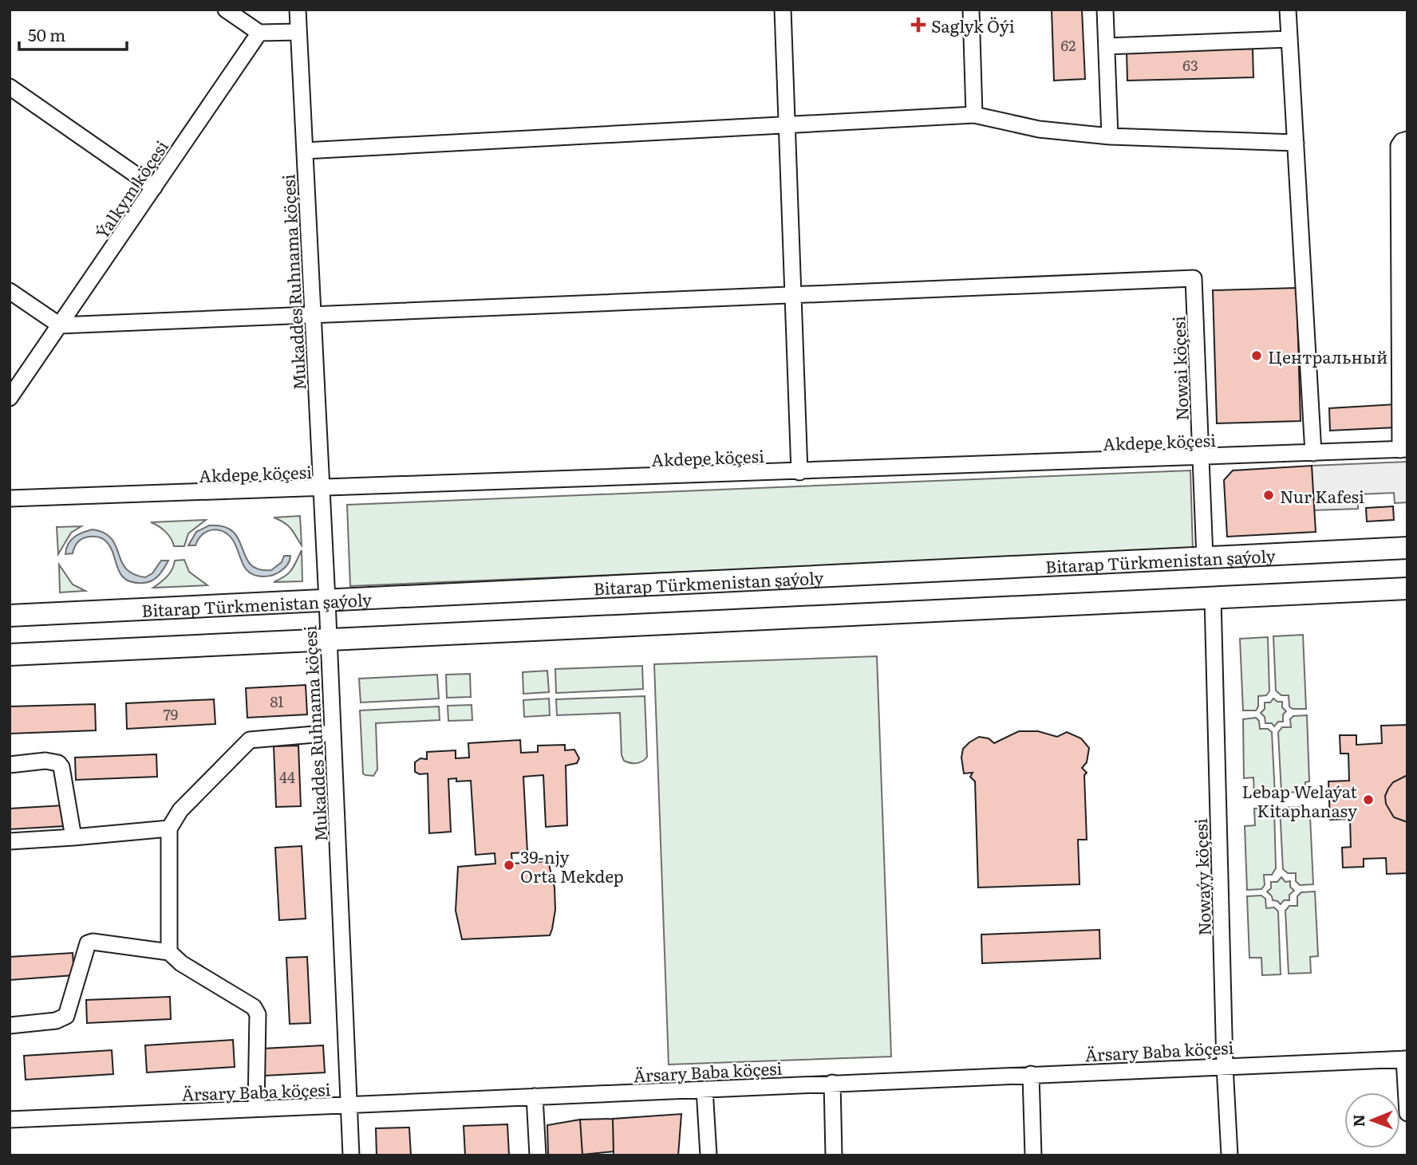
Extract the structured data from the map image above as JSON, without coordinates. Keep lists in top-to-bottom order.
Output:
{
  "streets": {
    "main road": ["Bitarap Türkmenistan şaýoly"],
    "street": [
      "Ýalkym köçesi",
      "Mukaddes Ruhnama köçesi",
      "Nowai köçesi",
      "Akdepe köçesi",
      "Nowaýy köçesi",
      "Ärsary Baba köçesi"
    ]
  },
  "crossings": [
    ["Mukaddes Ruhnama köçesi", "Akdepe köçesi"],
    ["Mukaddes Ruhnama köçesi", "Bitarap Türkmenistan şaýoly"],
    ["Mukaddes Ruhnama köçesi", "Ärsary Baba köçesi"],
    ["Nowai köçesi", "Akdepe köçesi"],
    ["Nowai köçesi", "Bitarap Türkmenistan şaýoly"],
    ["Nowaýy köçesi", "Ärsary Baba köçesi"]
  ],
  "places": {
    "health": ["Saglyk Öýi"],
    "other": [
      "Центральный",
      "Nur Kafesi",
      "Lebap Welaýat Kitaphanasy",
      "39-njy Orta Mekdep"
    ]
  },
  "house_numbers": [
    "62",
    "63",
    "81",
    "79",
    "44"
  ],
  "scale_bar": "50 m",
  "north": "left"
}
